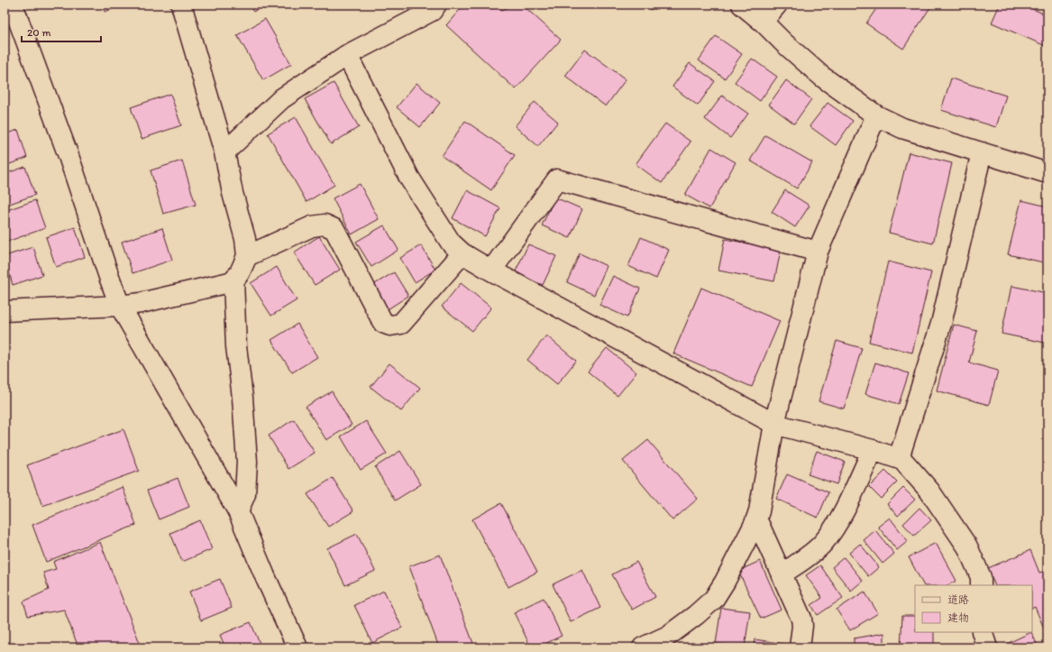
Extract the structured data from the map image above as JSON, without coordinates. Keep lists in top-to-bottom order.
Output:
{
  "legend": ["道路", "建物"],
  "scale_bar": "20 m"
}
